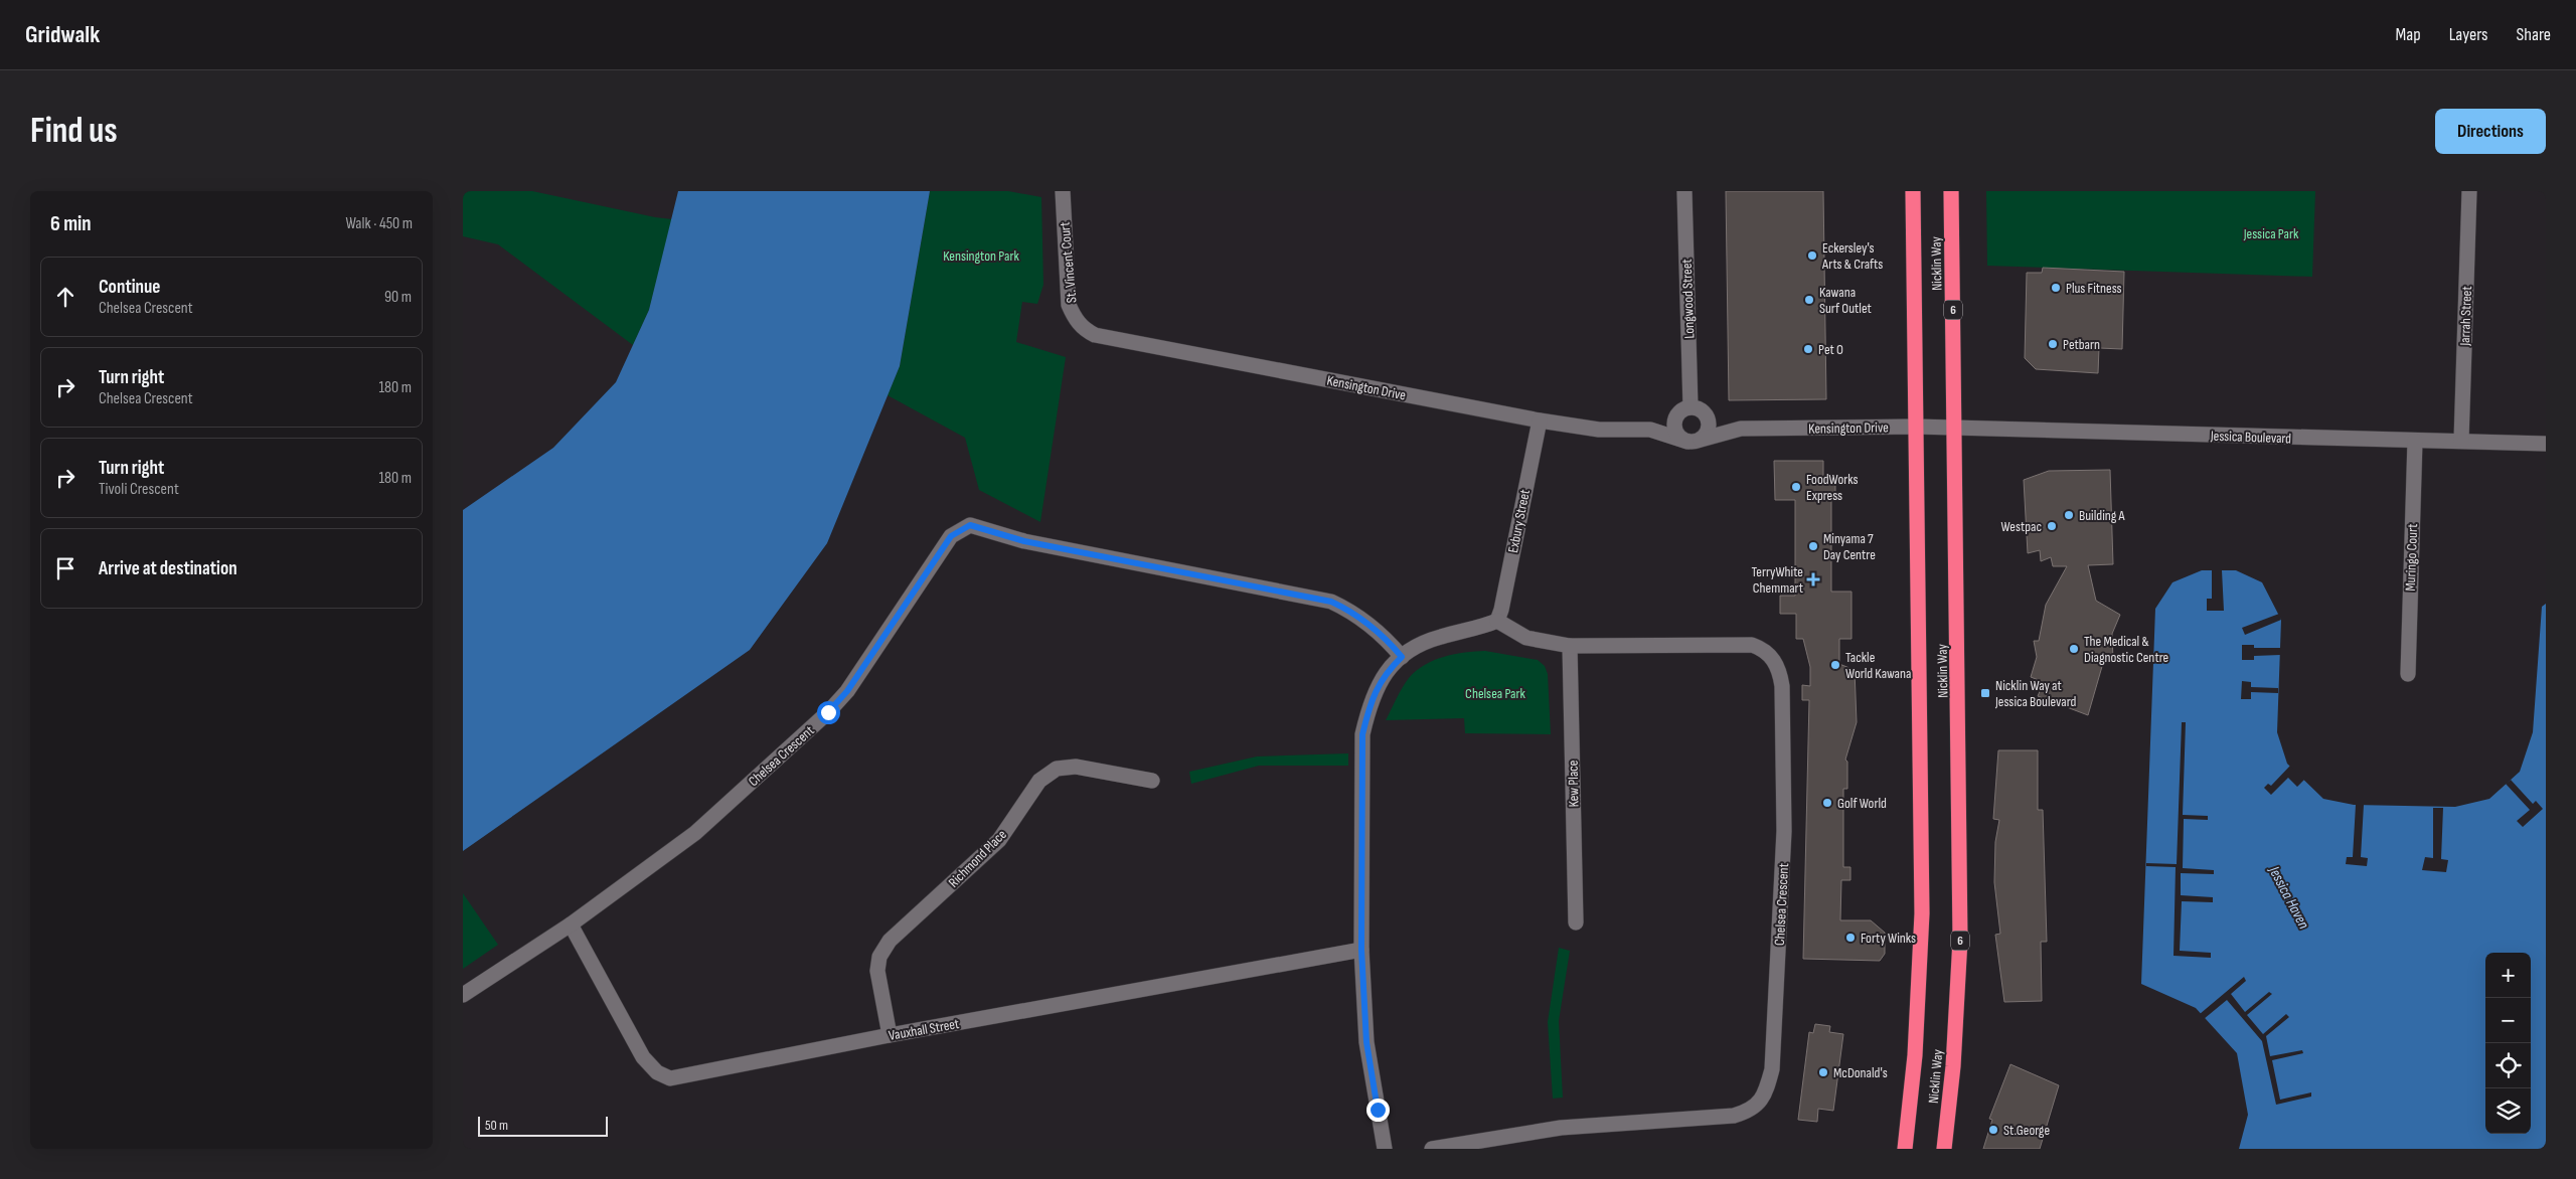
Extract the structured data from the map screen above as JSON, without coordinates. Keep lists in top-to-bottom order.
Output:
{
  "streets": {
    "highway": ["Nicklin Way", "6"],
    "street": [
      "St. Vincent Court",
      "Longwood Street",
      "Jarrah Street",
      "Kensington Drive",
      "Jessica Boulevard",
      "Exbury Street",
      "Muringo Court",
      "Chelsea Crescent",
      "Kew Place",
      "Richmond Place",
      "Vauxhall Street"
    ]
  },
  "crossings": [
    ["St. Vincent Court", "Kensington Drive"],
    ["Nicklin Way", "Kensington Drive"],
    ["Nicklin Way", "Jessica Boulevard"],
    ["Longwood Street", "Kensington Drive"],
    ["Jarrah Street", "Jessica Boulevard"],
    ["Kensington Drive", "Jessica Boulevard"],
    ["Kensington Drive", "Exbury Street"],
    ["Jessica Boulevard", "Muringo Court"],
    ["Exbury Street", "Chelsea Crescent"],
    ["Chelsea Crescent", "Kew Place"],
    ["Chelsea Crescent", "Vauxhall Street"],
    ["Richmond Place", "Vauxhall Street"]
  ],
  "water": ["Jessica Haven"],
  "parks": ["Jessica Park", "Kensington Park", "Chelsea Park"],
  "places": {
    "other": [
      "Eckersley's Arts & Crafts",
      "Plus Fitness",
      "Kawana Surf Outlet",
      "Petbarn",
      "Pet O",
      "FoodWorks Express",
      "Building A",
      "Westpac",
      "Minyama 7 Day Centre",
      "The Medical & Diagnostic Centre",
      "Tackle World Kawana",
      "Golf World",
      "Forty Winks",
      "McDonald's",
      "St.George"
    ],
    "health": ["TerryWhite Chemmart"],
    "transit": ["Nicklin Way at Jessica Boulevard"]
  },
  "scale_bar": "50 m",
  "page": {
    "header": "Gridwalk",
    "nav": ["Map", "Layers", "Share"],
    "buttons": "Directions",
    "title": "Find us",
    "heading": ["6 min", "Walk · 450 m"],
    "list": [
      ["Continue", "Chelsea Crescent", "90 m"],
      ["Turn right", "Chelsea Crescent", "180 m"],
      ["Turn right", "Tivoli Crescent", "180 m"],
      "Arrive at destination"
    ],
    "map_buttons": ["+", "−"],
    "scale": "50 m"
  }
}
